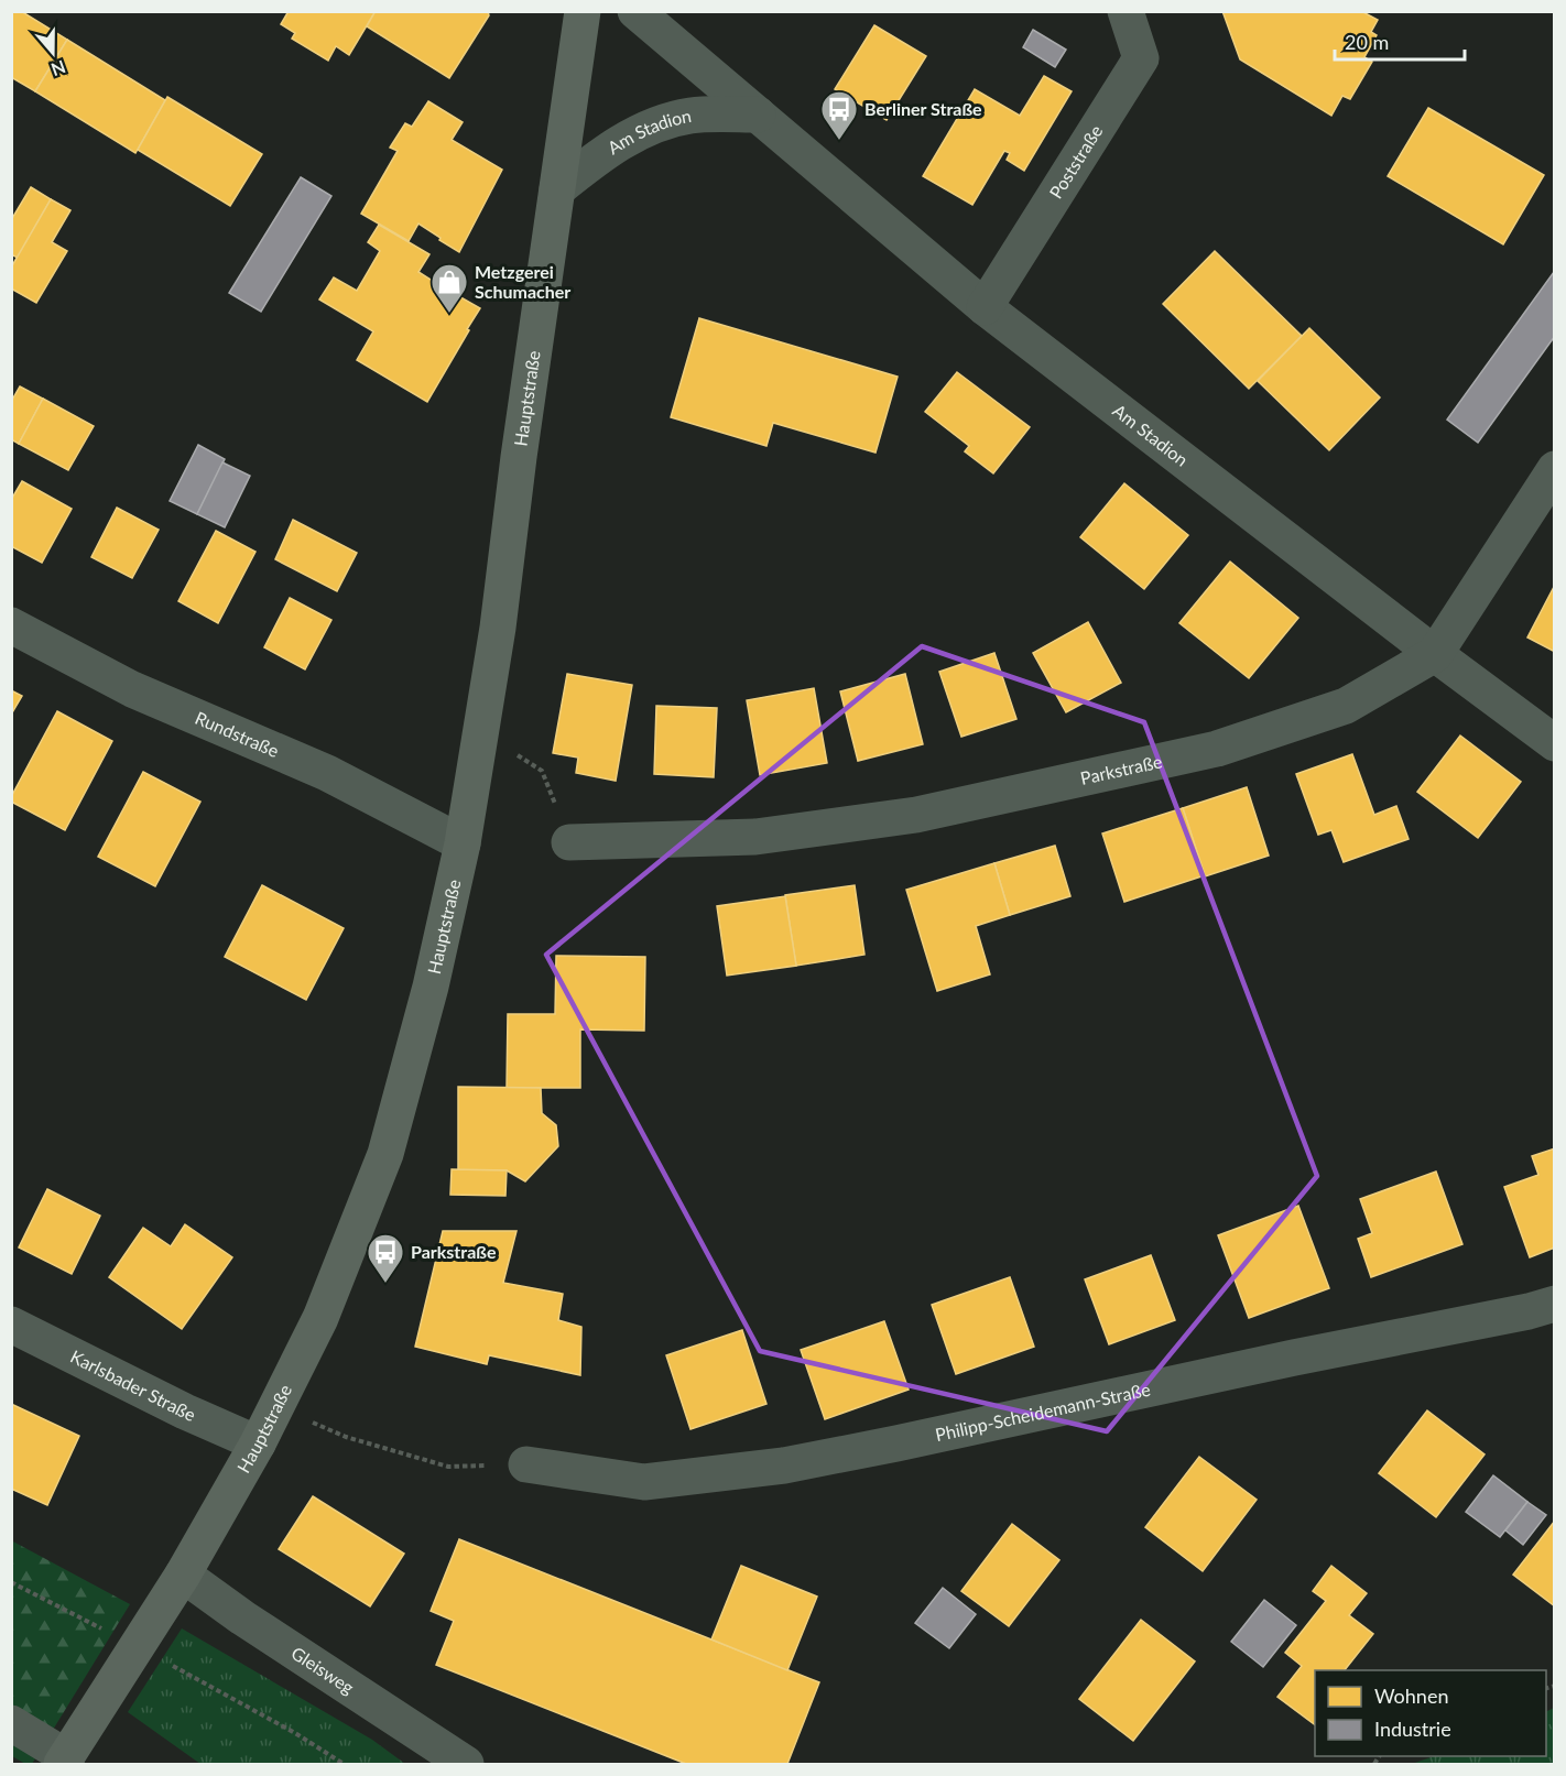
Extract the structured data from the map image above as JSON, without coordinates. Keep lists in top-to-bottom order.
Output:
{
  "streets": {
    "main road": ["Hauptstraße"],
    "street": [
      "Am Stadion",
      "Poststraße",
      "Rundstraße",
      "Parkstraße",
      "Karlsbader Straße",
      "Philipp-Scheidemann-Straße",
      "Gleisweg"
    ]
  },
  "crossings": [
    ["Am Stadion", "Poststraße"],
    ["Am Stadion", "Hauptstraße"],
    ["Am Stadion", "Parkstraße"],
    ["Hauptstraße", "Rundstraße"],
    ["Hauptstraße", "Karlsbader Straße"],
    ["Hauptstraße", "Gleisweg"]
  ],
  "places": {
    "bus stop": ["Berliner Straße", "Parkstraße"],
    "shop": ["Metzgerei Schumacher"]
  },
  "legend": ["Wohnen", "Industrie"],
  "scale_bar": "20 m",
  "north": "bottom"
}
